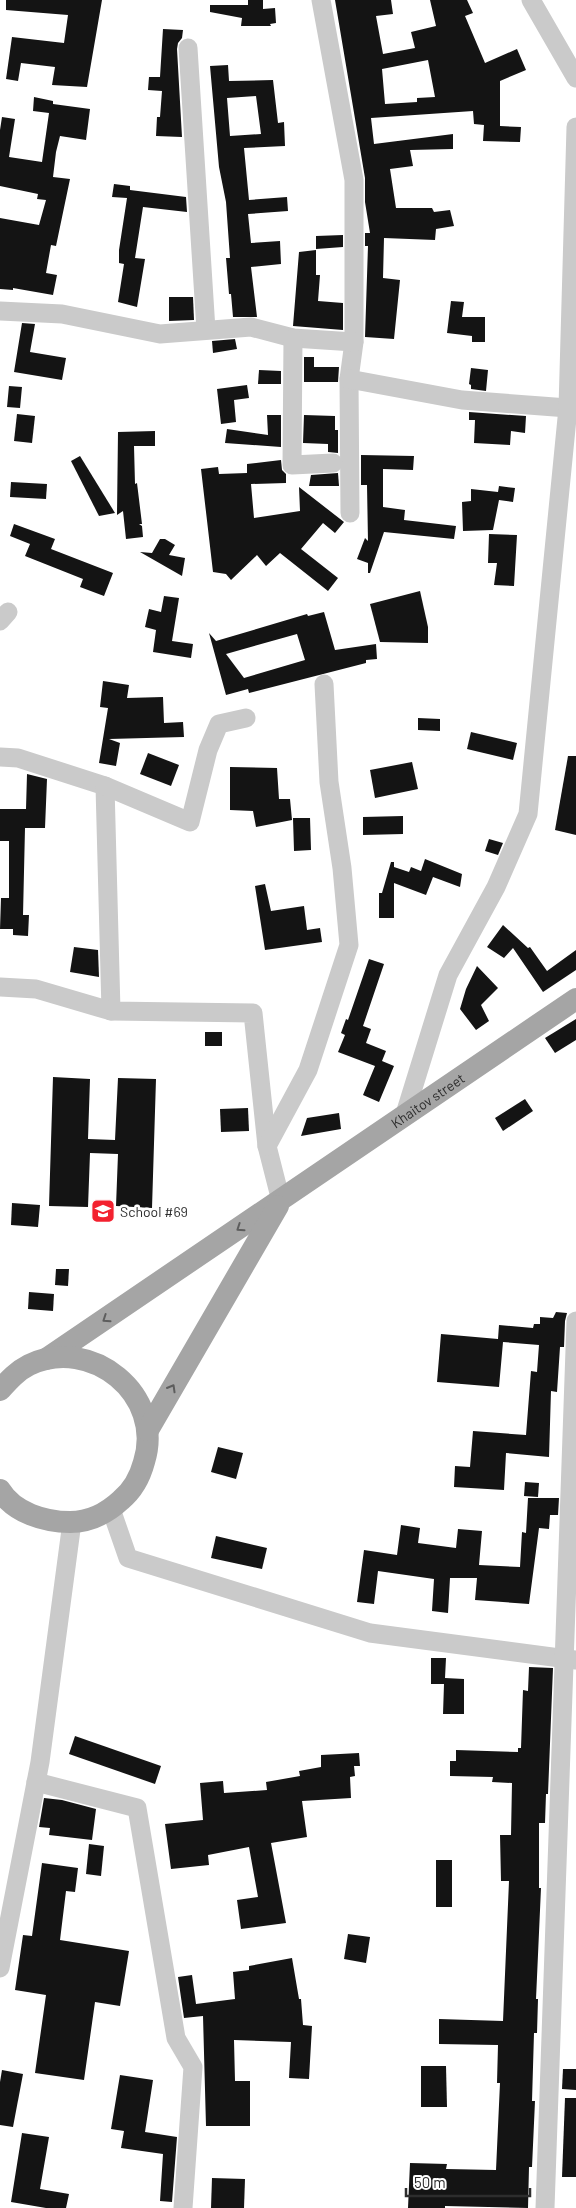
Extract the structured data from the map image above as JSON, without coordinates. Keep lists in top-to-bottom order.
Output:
{
  "streets": {
    "main road": ["Khaitov street"]
  },
  "one_way": ["Khaitov street"],
  "places": {
    "school or university": ["School #69"]
  },
  "scale_bar": "50 m"
}
